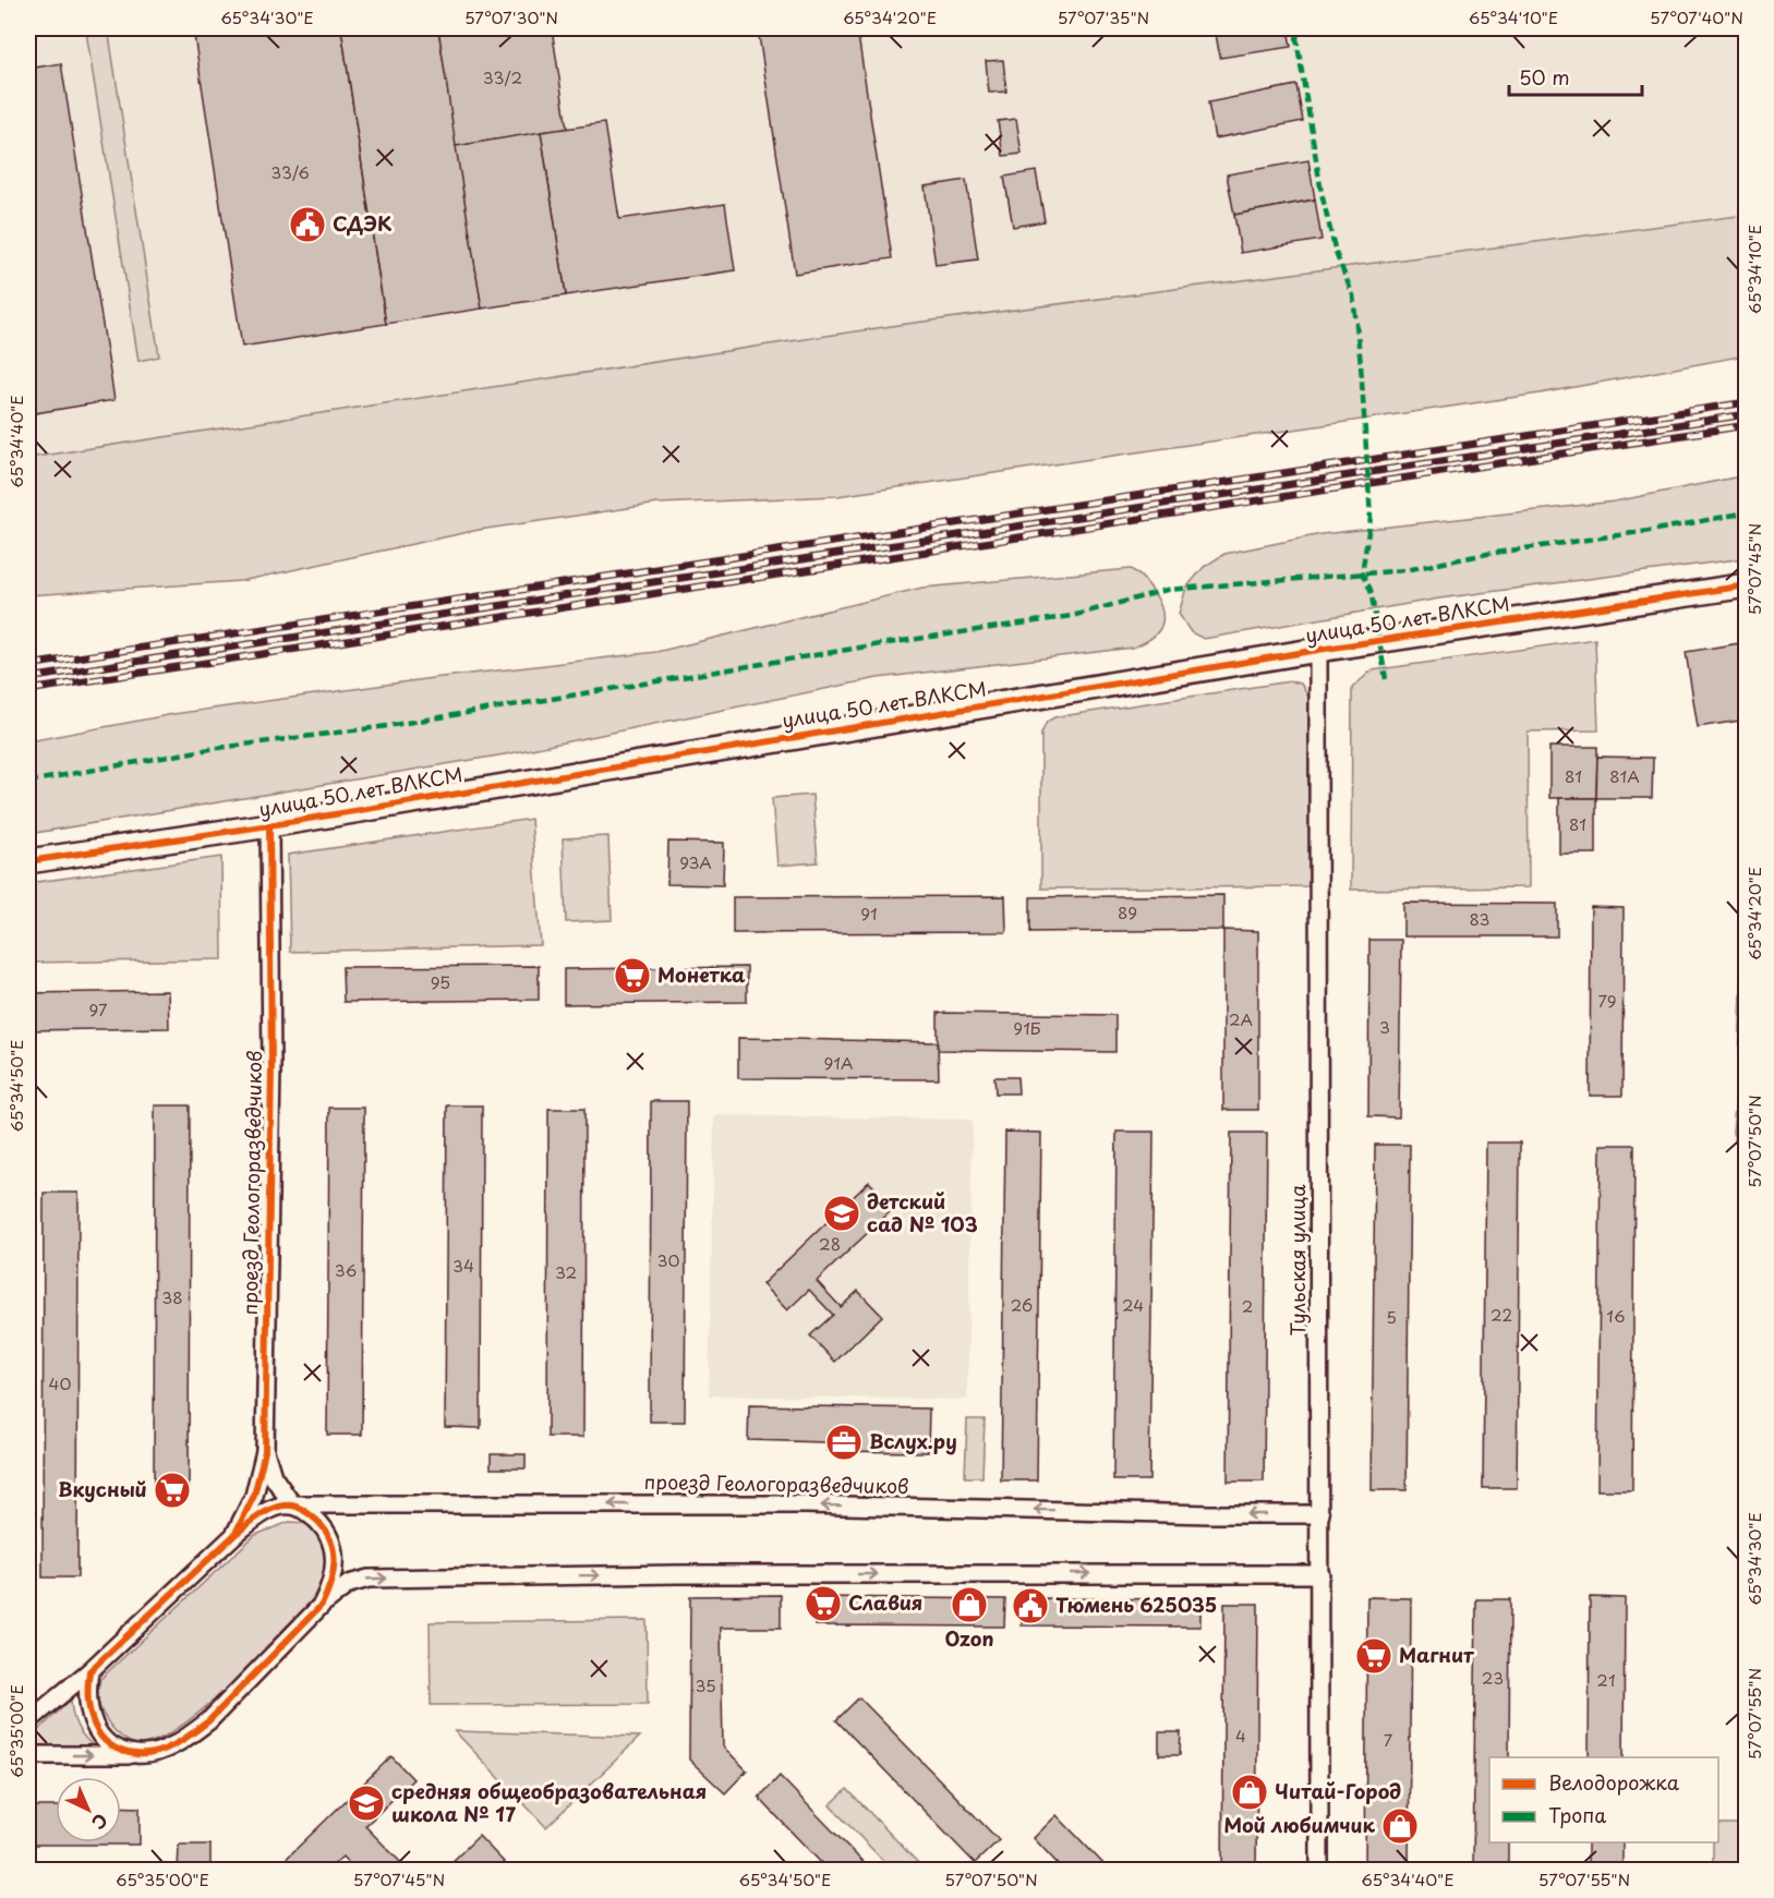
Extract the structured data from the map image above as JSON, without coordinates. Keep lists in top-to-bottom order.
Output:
{
  "streets": {
    "street": ["улица 50 лет ВЛКСМ", "проезд Геологоразведчиков", "Тульская улица"]
  },
  "crossings": [
    ["улица 50 лет ВЛКСМ", "проезд Геологоразведчиков"],
    ["улица 50 лет ВЛКСМ", "Тульская улица"],
    ["проезд Геологоразведчиков", "Тульская улица"]
  ],
  "places": {
    "public building": ["СДЭК", "Тюмень 625035"],
    "supermarket": [
      "Монетка",
      "Вкусный",
      "Славия",
      "Магнит"
    ],
    "school or university": ["детский сад № 103", "средняя общеобразовательная школа № 17"],
    "office": ["Вслух.ру"],
    "shop": ["Ozon", "Читай-Город", "Мой любимчик"]
  },
  "house_numbers": [
    "33/2",
    "33/6",
    "81",
    "81А",
    "81",
    "93А",
    "89",
    "91",
    "83",
    "95",
    "79",
    "97",
    "2А",
    "3",
    "91Б",
    "91А",
    "28",
    "30",
    "34",
    "36",
    "32",
    "38",
    "26",
    "24",
    "2",
    "22",
    "16",
    "5",
    "40",
    "23",
    "21",
    "35",
    "4",
    "7"
  ],
  "legend": ["Велодорожка", "Тропа"],
  "scale_bar": "50 m",
  "north": "bottom right",
  "coordinates": [
    "65°34'30\"E",
    "57°07'30\"N",
    "65°34'20\"E",
    "57°07'35\"N",
    "65°34'10\"E",
    "57°07'40\"N",
    "65°34'40\"E",
    "57°07'45\"N",
    "65°34'50\"E",
    "57°07'50\"N",
    "57°07'55\"N",
    "65°35'00\"E"
  ]
}
